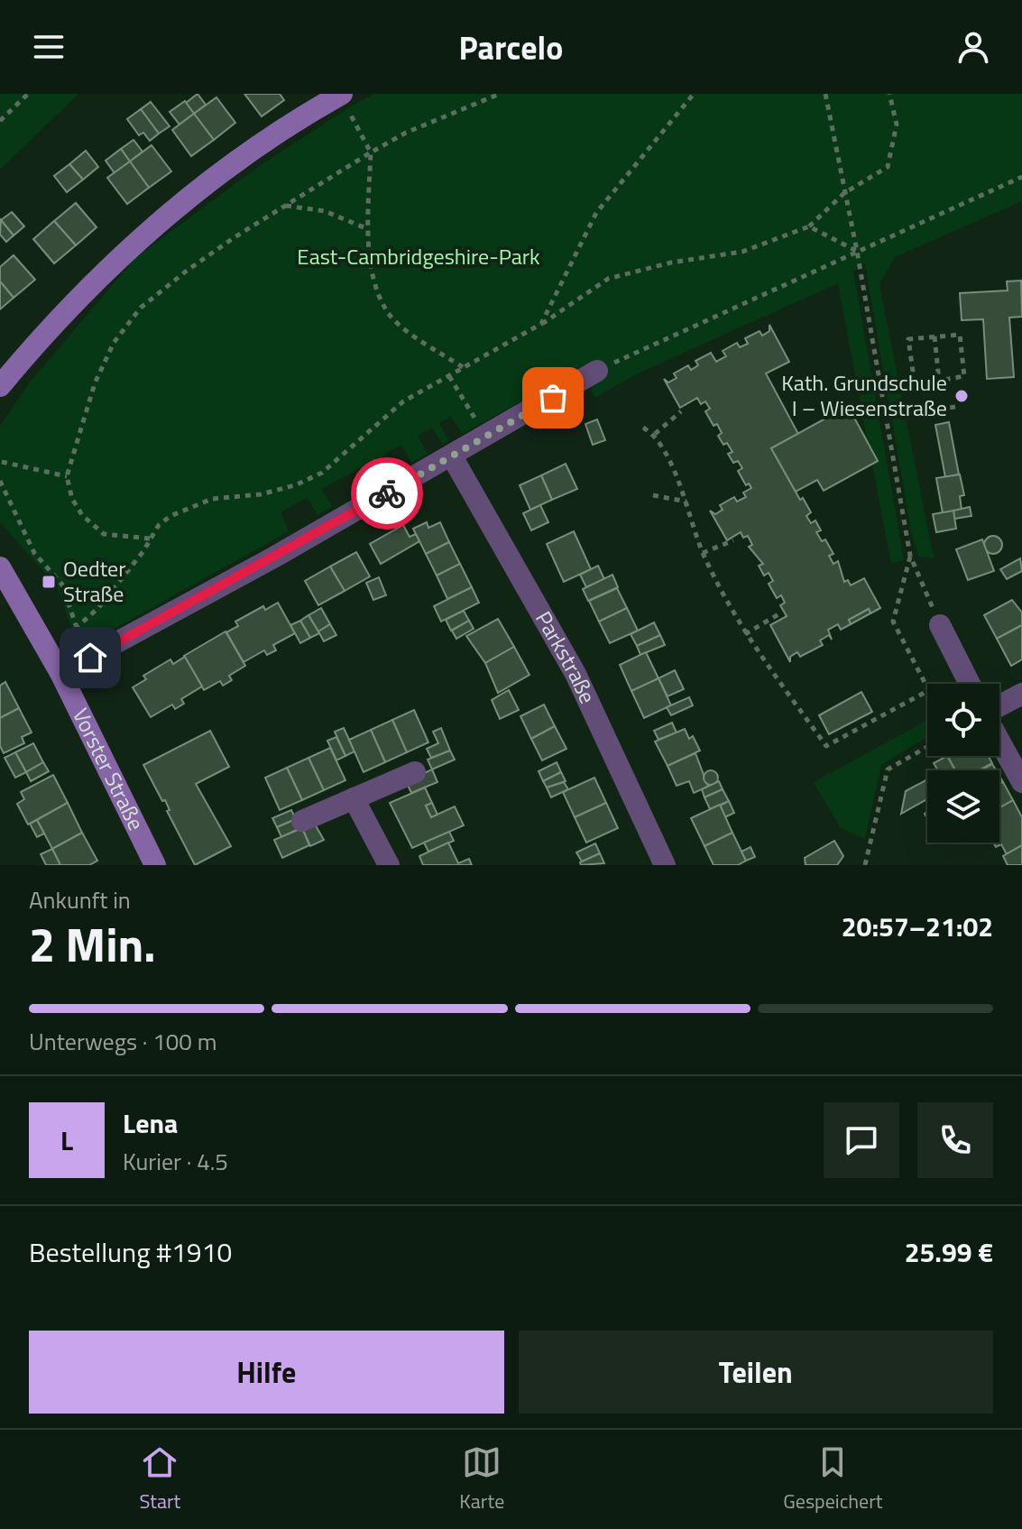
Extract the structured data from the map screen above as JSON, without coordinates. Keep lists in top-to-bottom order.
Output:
{
  "streets": {
    "main road": ["Vorster Straße"],
    "street": ["Parkstraße"]
  },
  "parks": ["East-Cambridgeshire-Park"],
  "places": {
    "other": ["Kath. Grundschule I – Wiesenstraße"],
    "transit": ["Oedter Straße"]
  },
  "page": {
    "header": "Parcelo",
    "heading": ["2 Min.", "Ankunft in", "20:57–21:02"],
    "panel": [
      "Lena",
      "Kurier · 4.5",
      "Bestellung #1910",
      "25.99 €"
    ],
    "bar": "Unterwegs · 100 m",
    "round": "L",
    "buttons": ["Hilfe", "Teilen"],
    "tabs": ["Start", "Karte", "Gespeichert"]
  }
}
